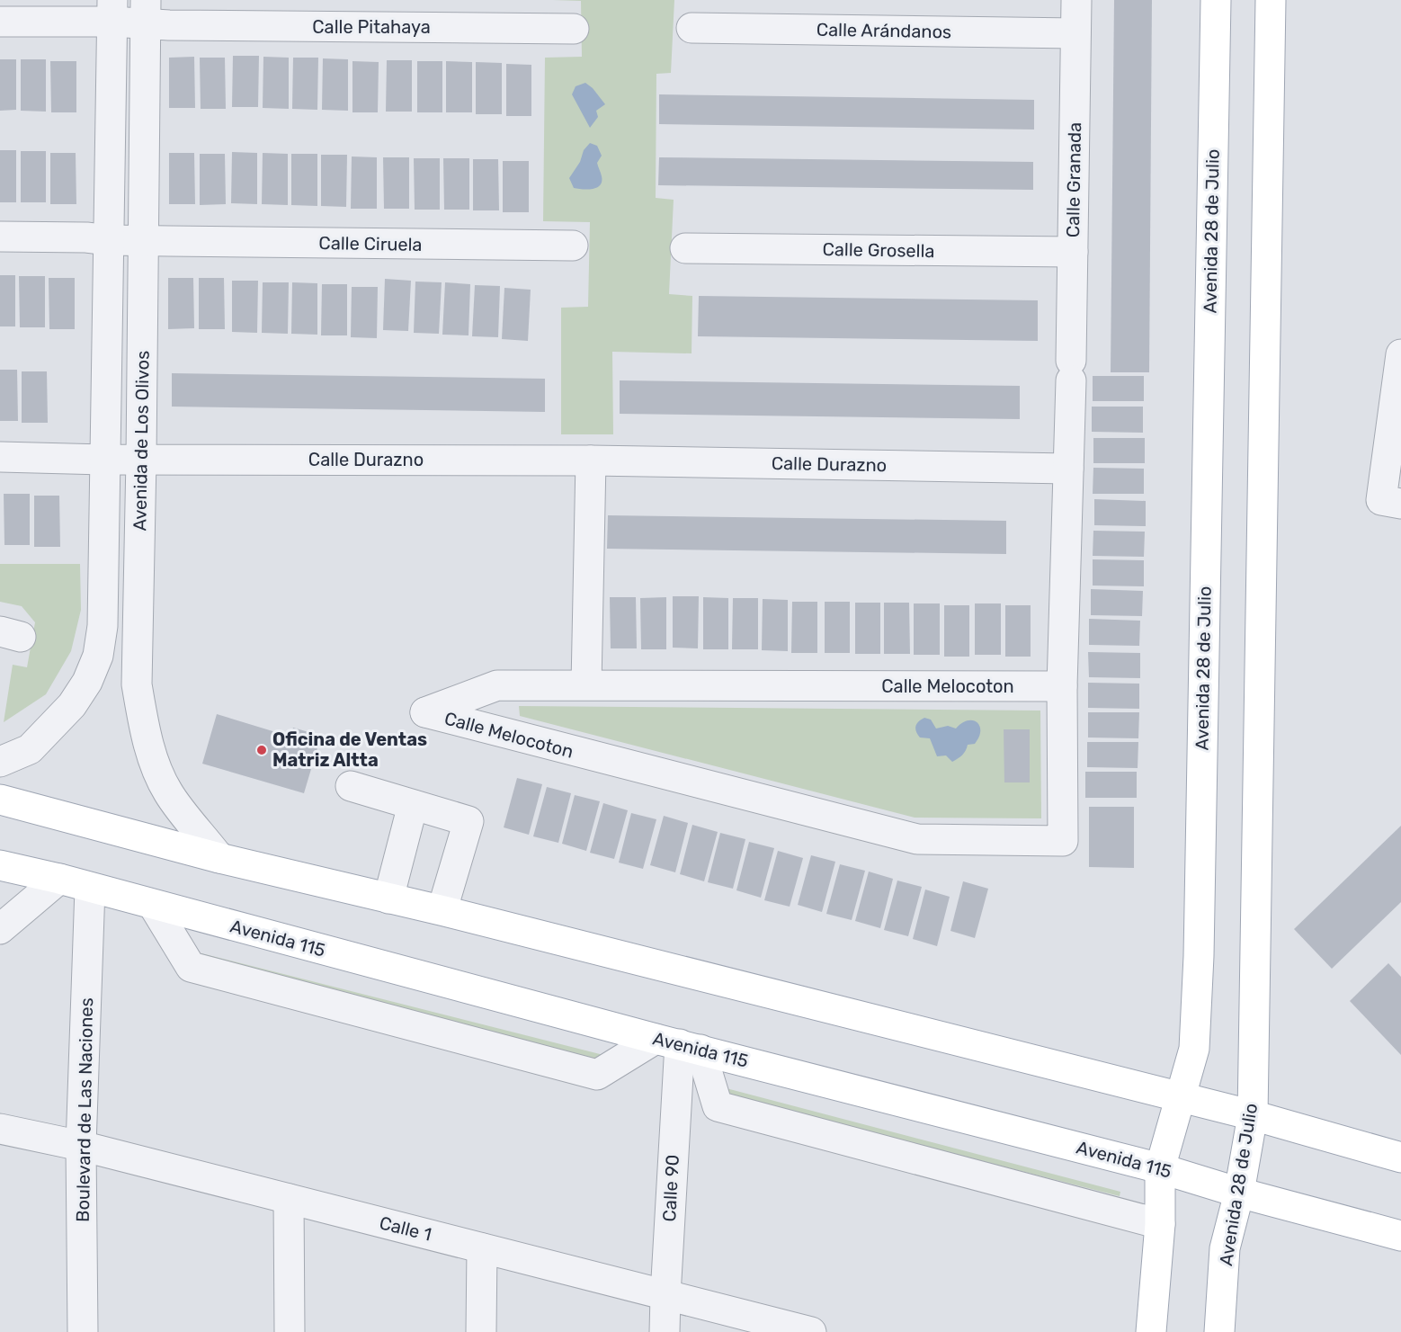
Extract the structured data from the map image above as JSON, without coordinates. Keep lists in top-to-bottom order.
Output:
{
  "streets": {
    "main road": ["Avenida 28 de Julio", "Avenida 115"],
    "street": [
      "Calle Pitahaya",
      "Calle Arándanos",
      "Calle Granada",
      "Calle Ciruela",
      "Calle Grosella",
      "Avenida de Los Olivos",
      "Calle Durazno",
      "Calle Melocoton",
      "Boulevard de Las Naciones",
      "Calle 90",
      "Calle 1"
    ]
  },
  "crossings": [
    ["Calle Pitahaya", "Avenida de Los Olivos"],
    ["Calle Arándanos", "Calle Granada"],
    ["Calle Granada", "Calle Grosella"],
    ["Calle Granada", "Calle Durazno"],
    ["Avenida 28 de Julio", "Avenida 115"],
    ["Calle Ciruela", "Avenida de Los Olivos"],
    ["Avenida de Los Olivos", "Calle Durazno"],
    ["Avenida 115", "Boulevard de Las Naciones"],
    ["Avenida 115", "Calle 90"],
    ["Boulevard de Las Naciones", "Calle 1"],
    ["Calle 90", "Calle 1"]
  ],
  "places": ["Oficina de Ventas Matriz Altta"]
}
